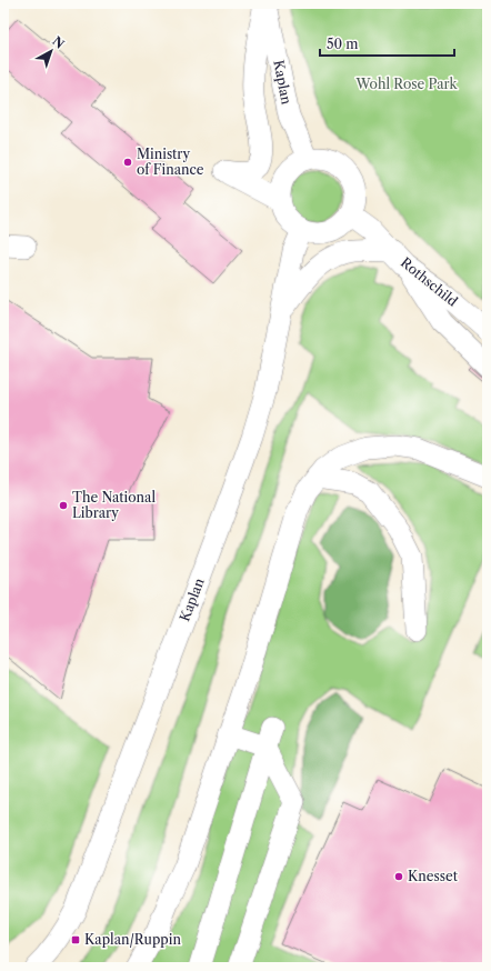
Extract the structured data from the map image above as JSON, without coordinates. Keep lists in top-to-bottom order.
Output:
{
  "streets": {
    "street": ["Kaplan", "Rothschild"]
  },
  "crossings": [
    ["Kaplan", "Rothschild"]
  ],
  "parks": ["Wohl Rose Park"],
  "places": {
    "other": ["Ministry of Finance", "The National Library", "Knesset"],
    "transit": ["Kaplan/Ruppin"]
  },
  "scale_bar": "50 m",
  "north": "top right"
}
